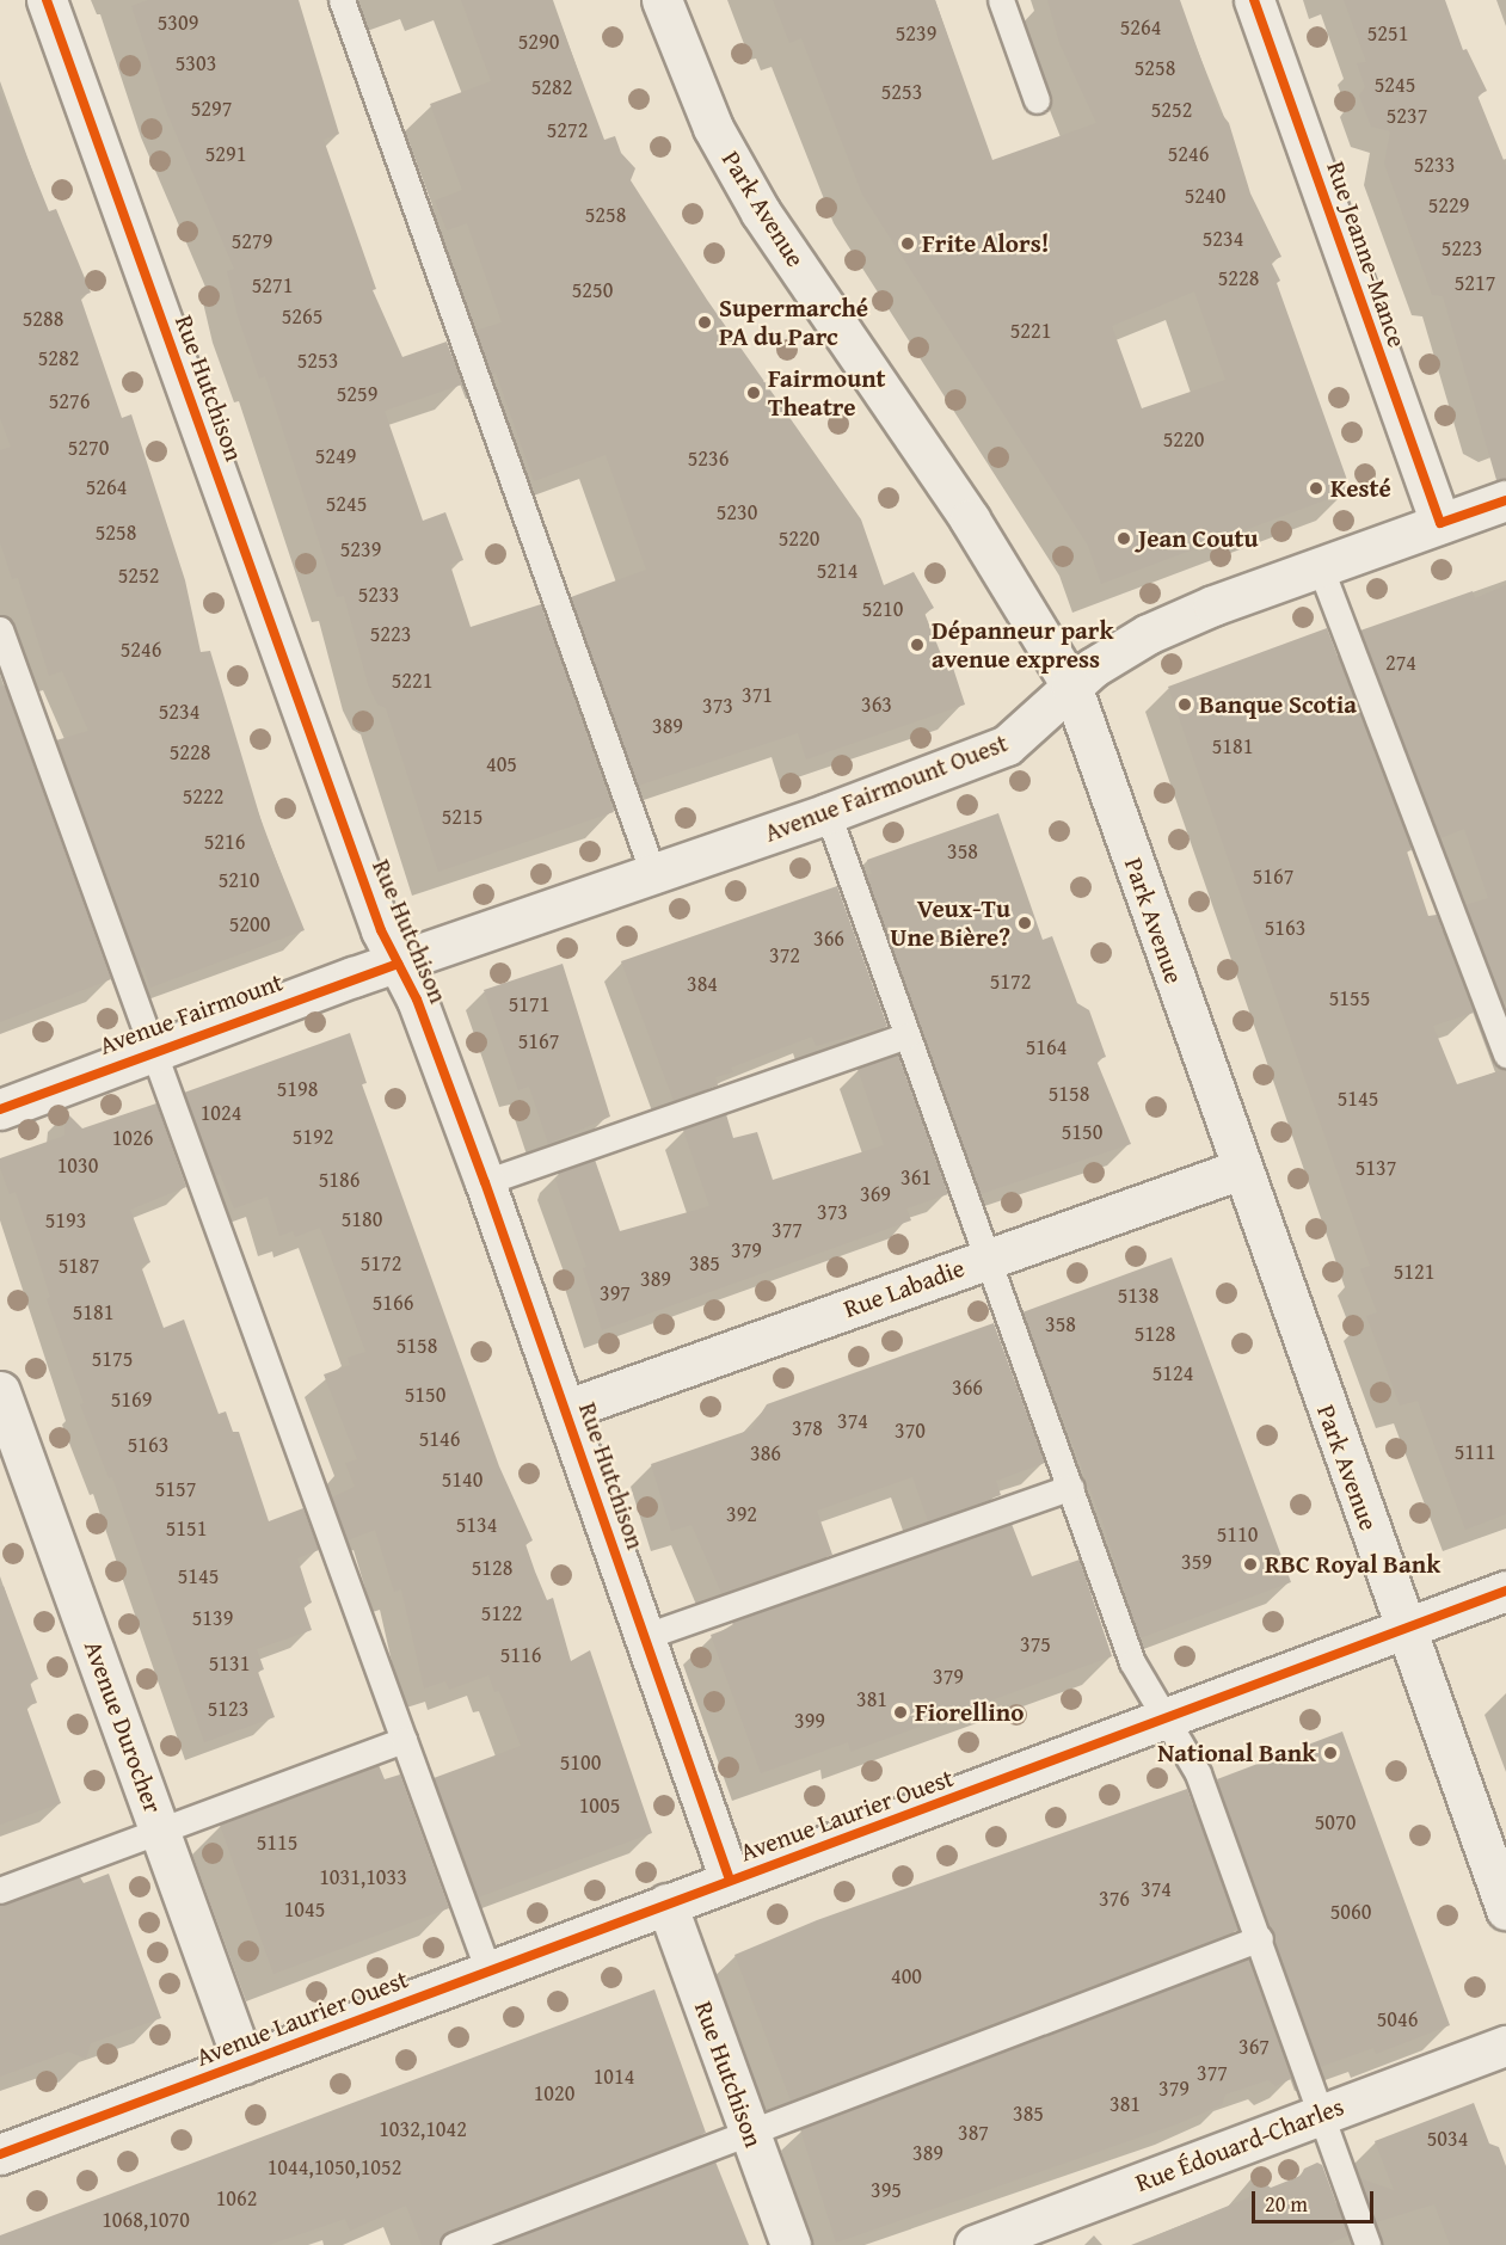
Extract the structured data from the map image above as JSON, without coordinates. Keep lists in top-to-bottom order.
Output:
{
  "streets": {
    "street": [
      "Park Avenue",
      "Rue Jeanne-Mance",
      "Rue Hutchison",
      "Avenue Fairmount Ouest",
      "Avenue Fairmount",
      "Rue Labadie",
      "Avenue Durocher",
      "Avenue Laurier Ouest",
      "Rue Édouard-Charles"
    ]
  },
  "crossings": [
    ["Park Avenue", "Avenue Fairmount Ouest"],
    ["Park Avenue", "Rue Labadie"],
    ["Park Avenue", "Avenue Laurier Ouest"],
    ["Rue Jeanne-Mance", "Avenue Fairmount Ouest"],
    ["Rue Hutchison", "Avenue Fairmount Ouest"],
    ["Rue Hutchison", "Avenue Fairmount"],
    ["Rue Hutchison", "Rue Labadie"],
    ["Rue Hutchison", "Avenue Laurier Ouest"],
    ["Avenue Fairmount Ouest", "Avenue Fairmount"],
    ["Avenue Durocher", "Avenue Laurier Ouest"]
  ],
  "places": [
    "Frite Alors!",
    "Supermarché PA du Parc",
    "Fairmount Theatre",
    "Kesté",
    "Jean Coutu",
    "Dépanneur park avenue express",
    "Banque Scotia",
    "Veux-Tu Une Bière?",
    "RBC Royal Bank",
    "Fiorellino",
    "National Bank"
  ],
  "house_numbers": [
    "5309",
    "5264",
    "5239",
    "5251",
    "5290",
    "5303",
    "5258",
    "5245",
    "5282",
    "5253",
    "5297",
    "5252",
    "5237",
    "5272",
    "5291",
    "5246",
    "5233",
    "5240",
    "5229",
    "5258",
    "5234",
    "5279",
    "5223",
    "5228",
    "5217",
    "5271",
    "5250",
    "5265",
    "5288",
    "5221",
    "5282",
    "5253",
    "5259",
    "5276",
    "5220",
    "5270",
    "5249",
    "5236",
    "5264",
    "5245",
    "5230",
    "5258",
    "5220",
    "5239",
    "5214",
    "5252",
    "5233",
    "5210",
    "5223",
    "5246",
    "274",
    "5221",
    "371",
    "363",
    "373",
    "5234",
    "389",
    "5181",
    "5228",
    "405",
    "5222",
    "5215",
    "5216",
    "358",
    "5167",
    "5210",
    "5200",
    "5163",
    "366",
    "372",
    "5172",
    "384",
    "5155",
    "5171",
    "5167",
    "5164",
    "5198",
    "5158",
    "5145",
    "1024",
    "5150",
    "5192",
    "1026",
    "1030",
    "5137",
    "361",
    "5186",
    "369",
    "373",
    "5180",
    "5193",
    "377",
    "379",
    "5172",
    "385",
    "5187",
    "5121",
    "389",
    "397",
    "5138",
    "5166",
    "5181",
    "358",
    "5128",
    "5158",
    "5175",
    "5124",
    "366",
    "5150",
    "5169",
    "374",
    "378",
    "370",
    "5146",
    "5163",
    "5111",
    "386",
    "5140",
    "5157",
    "392",
    "5134",
    "5151",
    "5110",
    "359",
    "5128",
    "5145",
    "5122",
    "5139",
    "375",
    "5116",
    "5131",
    "379",
    "381",
    "5123",
    "399",
    "5100",
    "1005",
    "5070",
    "5115",
    "1031,1033",
    "374",
    "376",
    "1045",
    "5060",
    "400",
    "5046",
    "367",
    "377",
    "1014",
    "379",
    "1020",
    "381",
    "385",
    "1032,1042",
    "387",
    "5034",
    "389",
    "1044,1050,1052",
    "395",
    "1062",
    "1068,1070"
  ],
  "scale_bar": "20 m"
}
